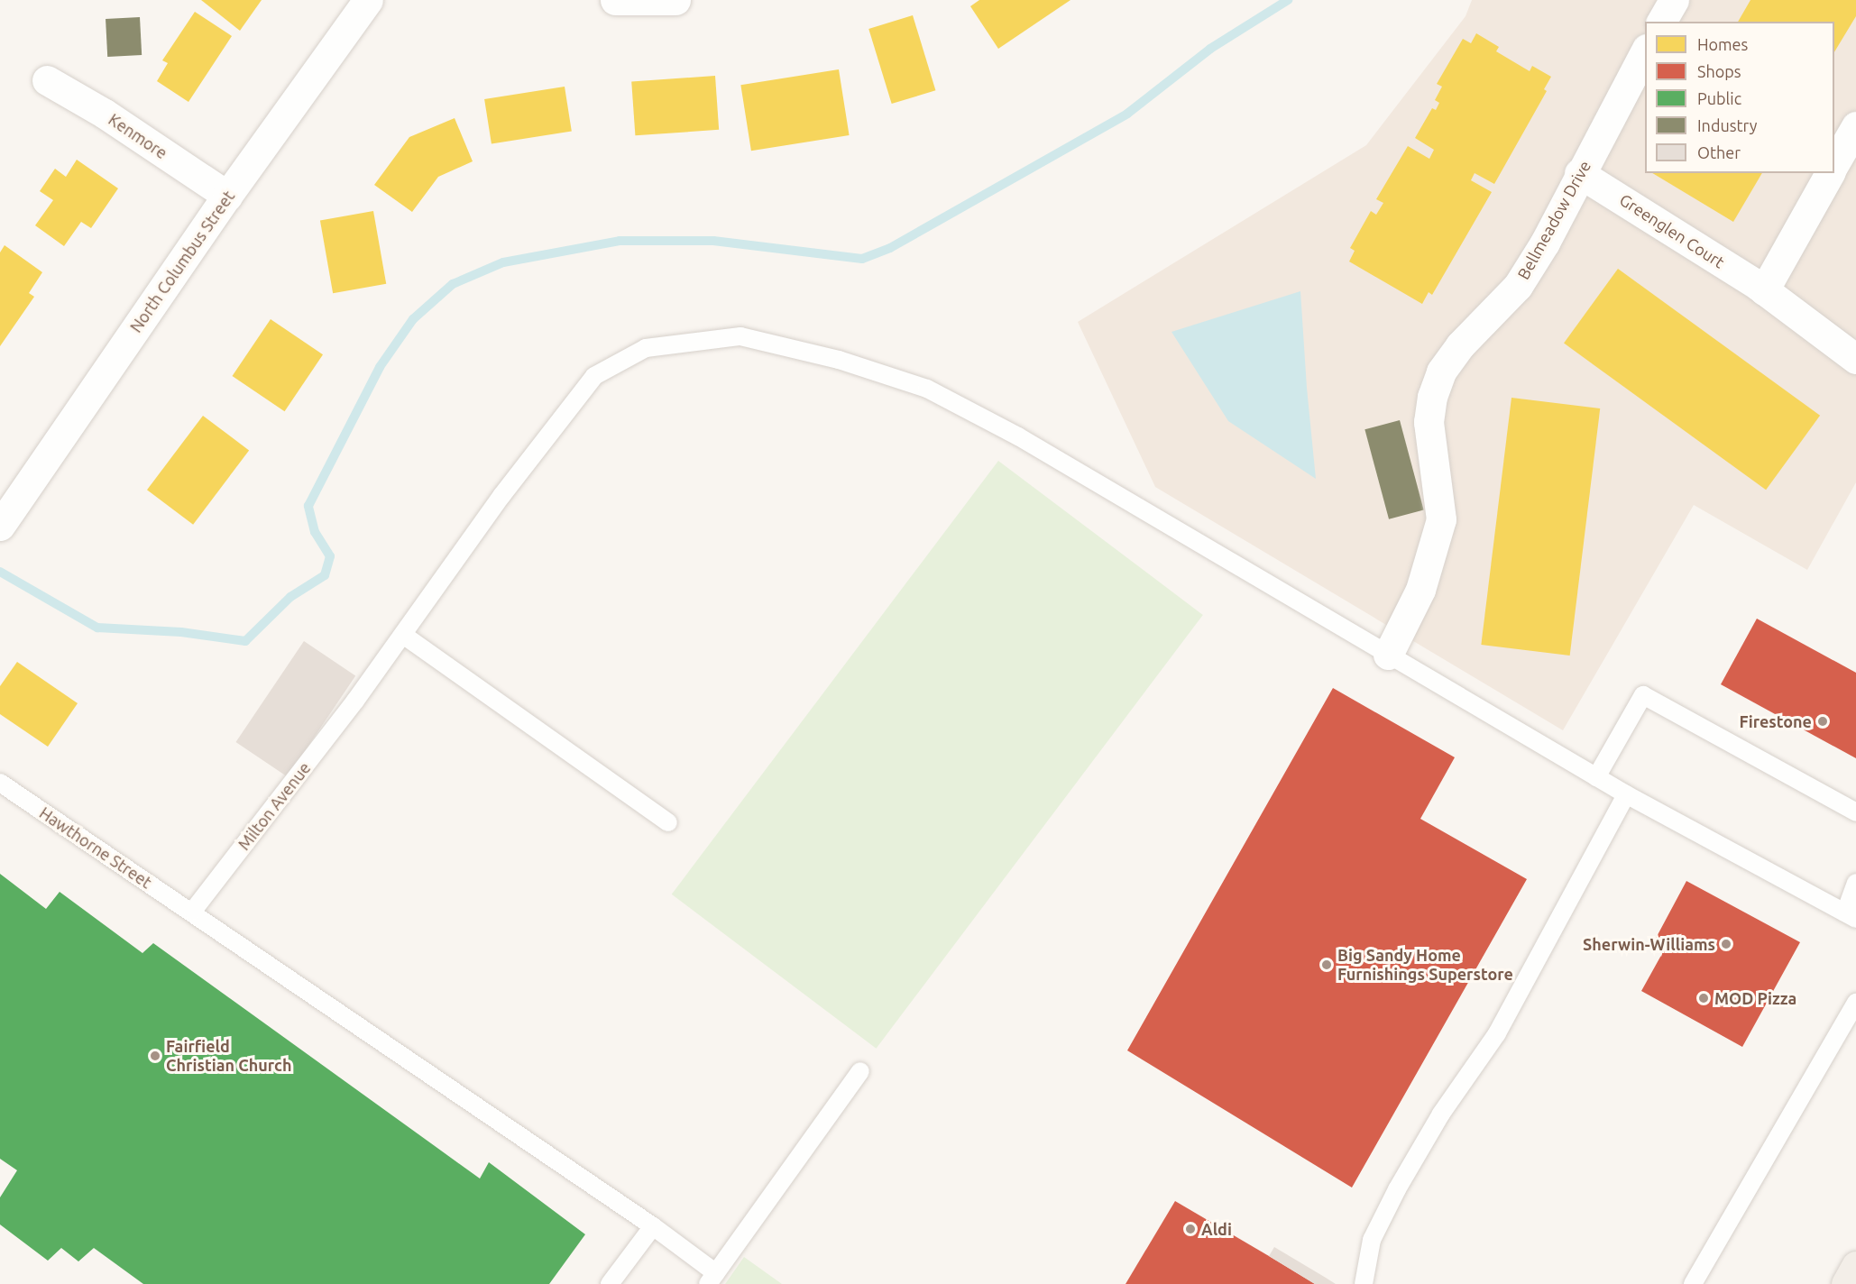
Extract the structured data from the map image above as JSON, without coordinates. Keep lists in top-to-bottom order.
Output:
{
  "streets": {
    "street": [
      "Kenmore",
      "Bellmeadow Drive",
      "Greenglen Court",
      "North Columbus Street"
    ],
    "lane": ["Milton Avenue", "Hawthorne Street"]
  },
  "crossings": [
    ["Kenmore", "North Columbus Street"],
    ["Bellmeadow Drive", "Greenglen Court"],
    ["Bellmeadow Drive", "Milton Avenue"],
    ["Milton Avenue", "Hawthorne Street"]
  ],
  "places": [
    "Firestone",
    "Sherwin-Williams",
    "Big Sandy Home Furnishings Superstore",
    "MOD Pizza",
    "Fairfield Christian Church",
    "Aldi"
  ],
  "legend": [
    "Homes",
    "Shops",
    "Public",
    "Industry",
    "Other"
  ]
}
